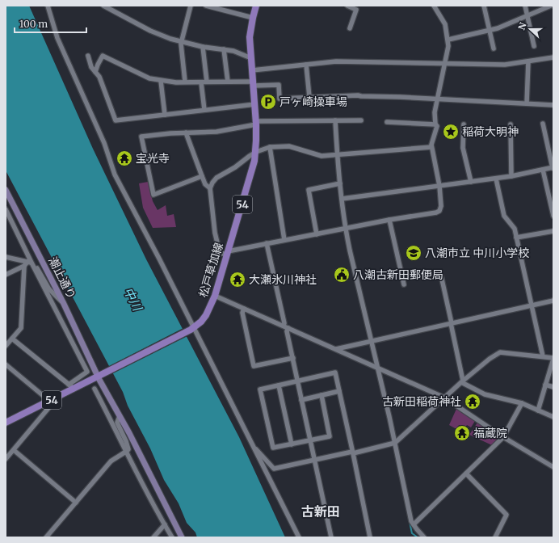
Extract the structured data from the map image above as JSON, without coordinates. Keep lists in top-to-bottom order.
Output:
{
  "streets": {
    "main road": ["54", "松戸草加線"],
    "street": ["潮止通り"]
  },
  "crossings": [
    ["松戸草加線", "潮止通り"]
  ],
  "districts": ["古新田"],
  "water": ["中川"],
  "places": {
    "parking": ["戸ヶ崎操車場"],
    "place": ["稲荷大明神"],
    "temple": [
      "宝光寺",
      "大瀬氷川神社",
      "古新田稲荷神社",
      "福蔵院"
    ],
    "school or university": ["八潮市立 中川小学校"],
    "public building": ["八潮古新田郵便局"]
  },
  "scale_bar": "100 m",
  "north": "left"
}
